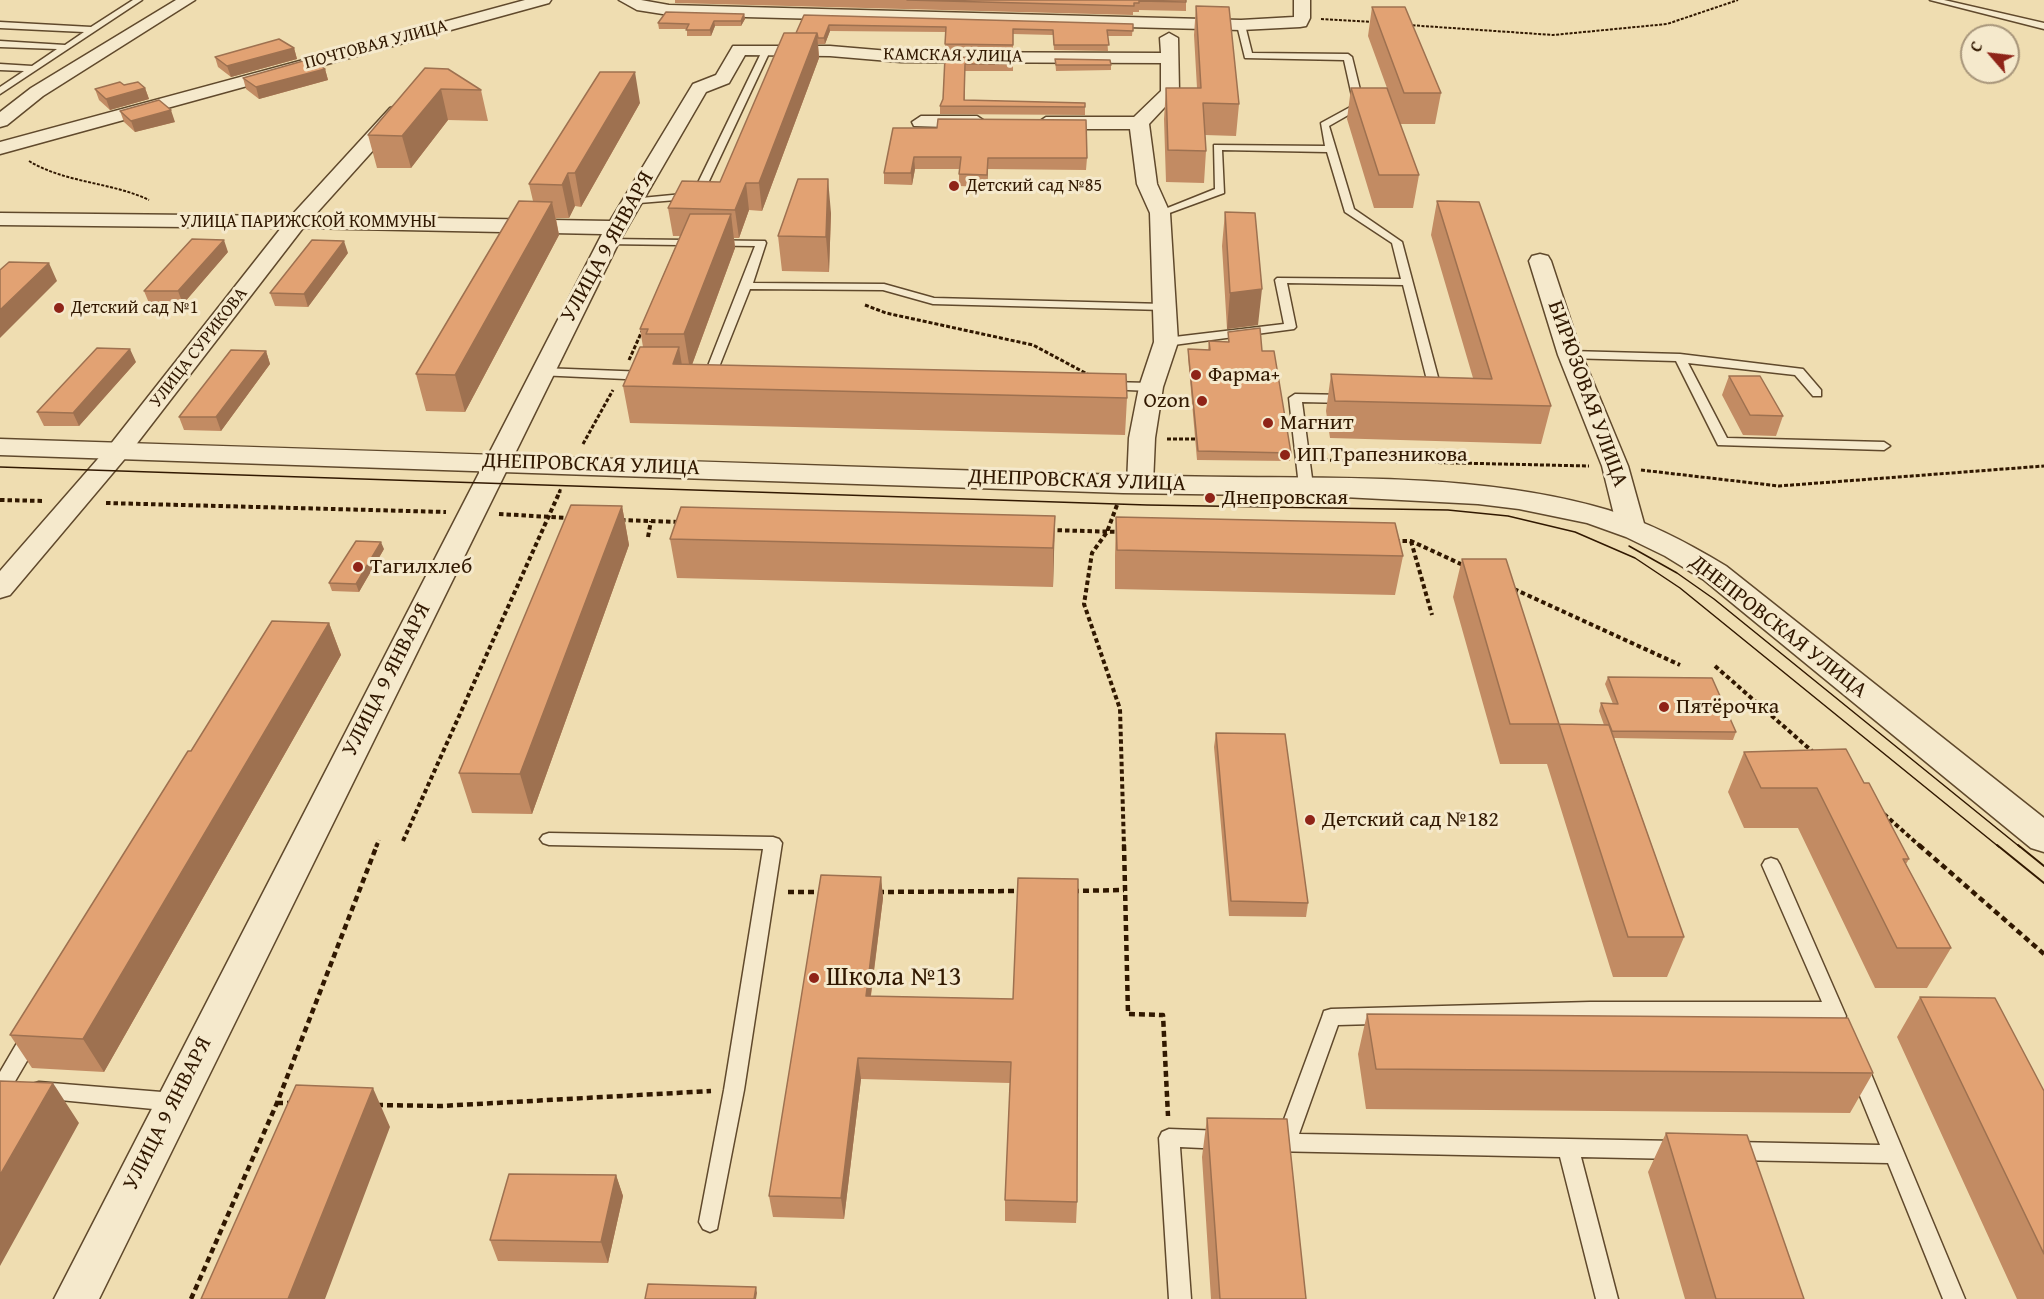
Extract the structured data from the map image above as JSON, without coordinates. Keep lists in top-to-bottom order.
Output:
{
  "streets": {
    "street": [
      "ПОЧТОВАЯ УЛИЦА",
      "КАМСКАЯ УЛИЦА",
      "УЛИЦА ПАРИЖСКОЙ КОММУНЫ",
      "УЛИЦА 9 ЯНВАРЯ",
      "УЛИЦА СУРИКОВА",
      "БИРЮЗОВАЯ УЛИЦА",
      "ДНЕПРОВСКАЯ УЛИЦА"
    ]
  },
  "crossings": [
    ["КАМСКАЯ УЛИЦА", "УЛИЦА 9 ЯНВАРЯ"],
    ["УЛИЦА ПАРИЖСКОЙ КОММУНЫ", "УЛИЦА 9 ЯНВАРЯ"],
    ["УЛИЦА ПАРИЖСКОЙ КОММУНЫ", "УЛИЦА СУРИКОВА"],
    ["УЛИЦА 9 ЯНВАРЯ", "ДНЕПРОВСКАЯ УЛИЦА"],
    ["УЛИЦА СУРИКОВА", "ДНЕПРОВСКАЯ УЛИЦА"],
    ["БИРЮЗОВАЯ УЛИЦА", "ДНЕПРОВСКАЯ УЛИЦА"]
  ],
  "places": [
    "Детский сад №85",
    "Детский сад №1",
    "Фарма+",
    "Ozon",
    "Магнит",
    "ИП Трапезникова",
    "Днепровская",
    "Тагилхлеб",
    "Пятёрочка",
    "Детский сад №182",
    "Школа №13"
  ],
  "north": "top left"
}
